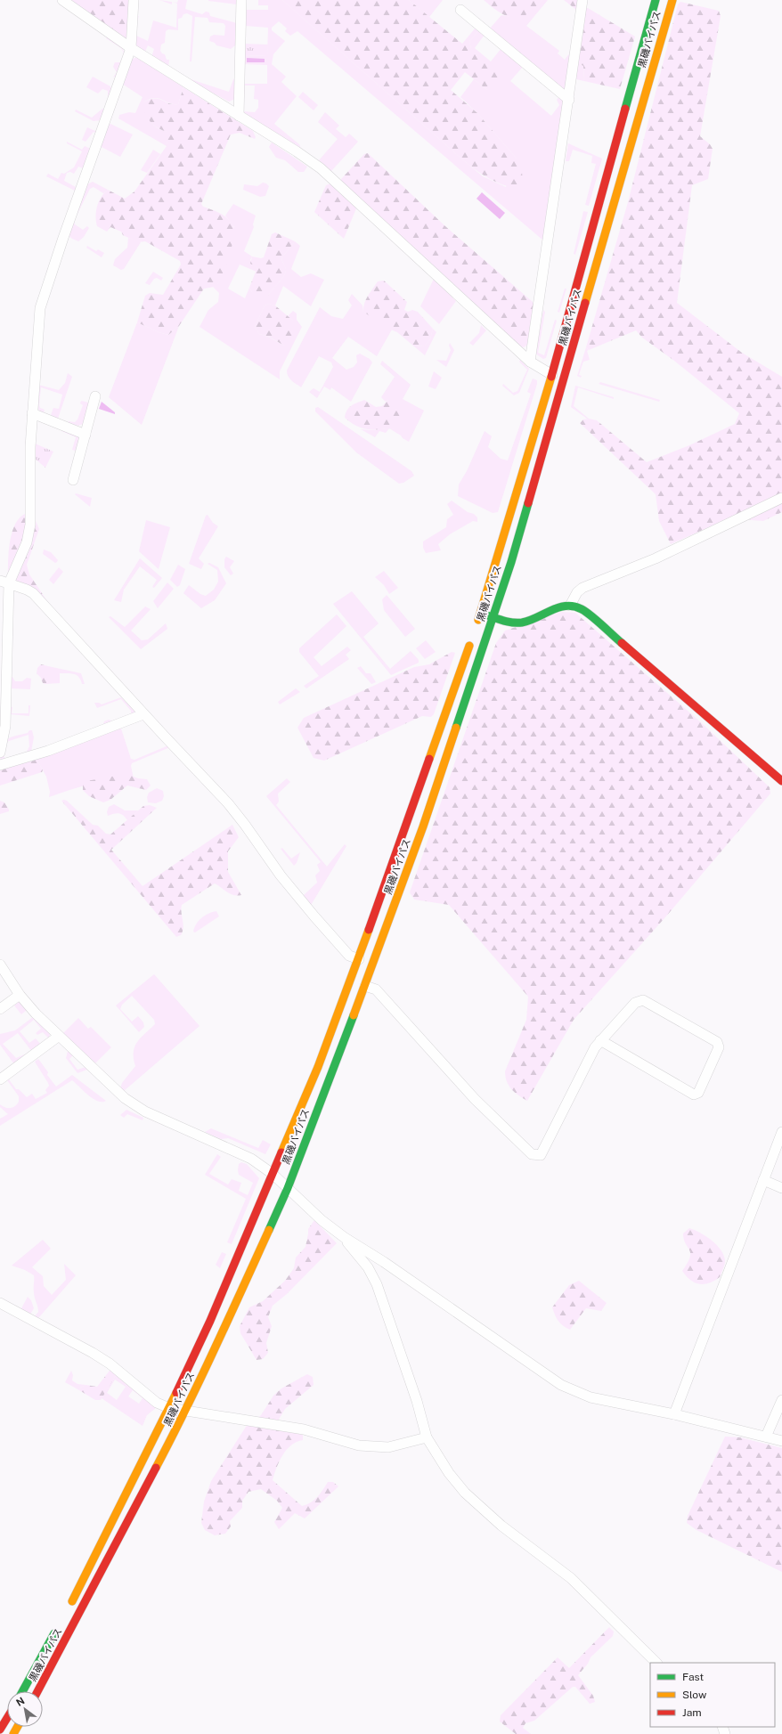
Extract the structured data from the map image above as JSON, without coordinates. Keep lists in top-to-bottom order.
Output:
{
  "streets": {
    "main road": ["黒磯バイパス"]
  },
  "legend": ["Fast", "Slow", "Jam"],
  "north": "top left"
}
